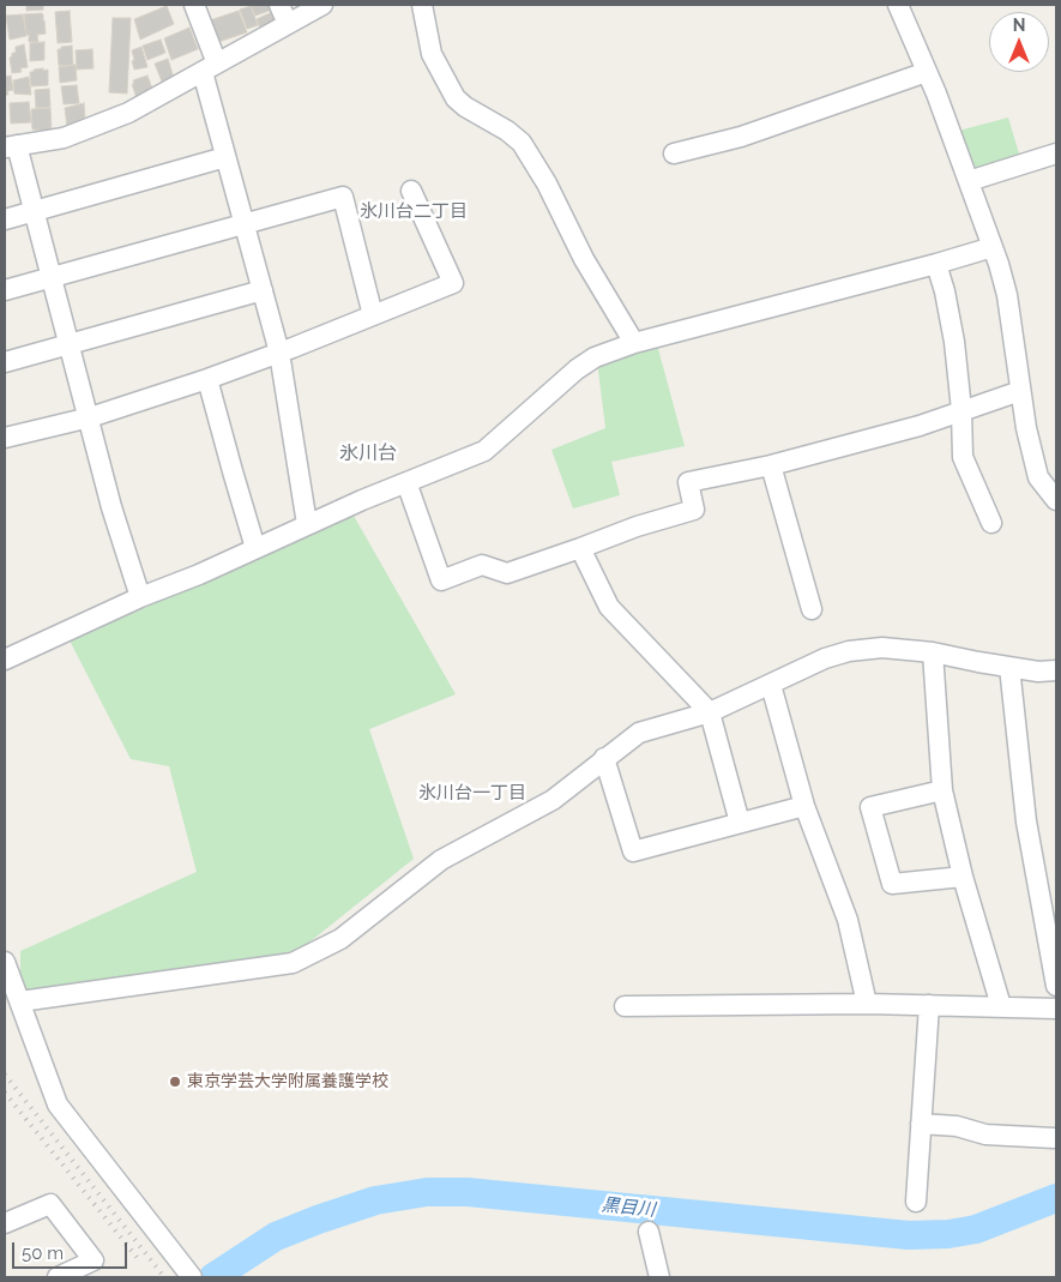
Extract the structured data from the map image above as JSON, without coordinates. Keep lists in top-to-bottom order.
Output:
{
  "districts": ["氷川台二丁目", "氷川台", "氷川台一丁目"],
  "water": ["黒目川"],
  "places": ["東京学芸大学附属養護学校"],
  "scale_bar": "50 m",
  "north": "top"
}
